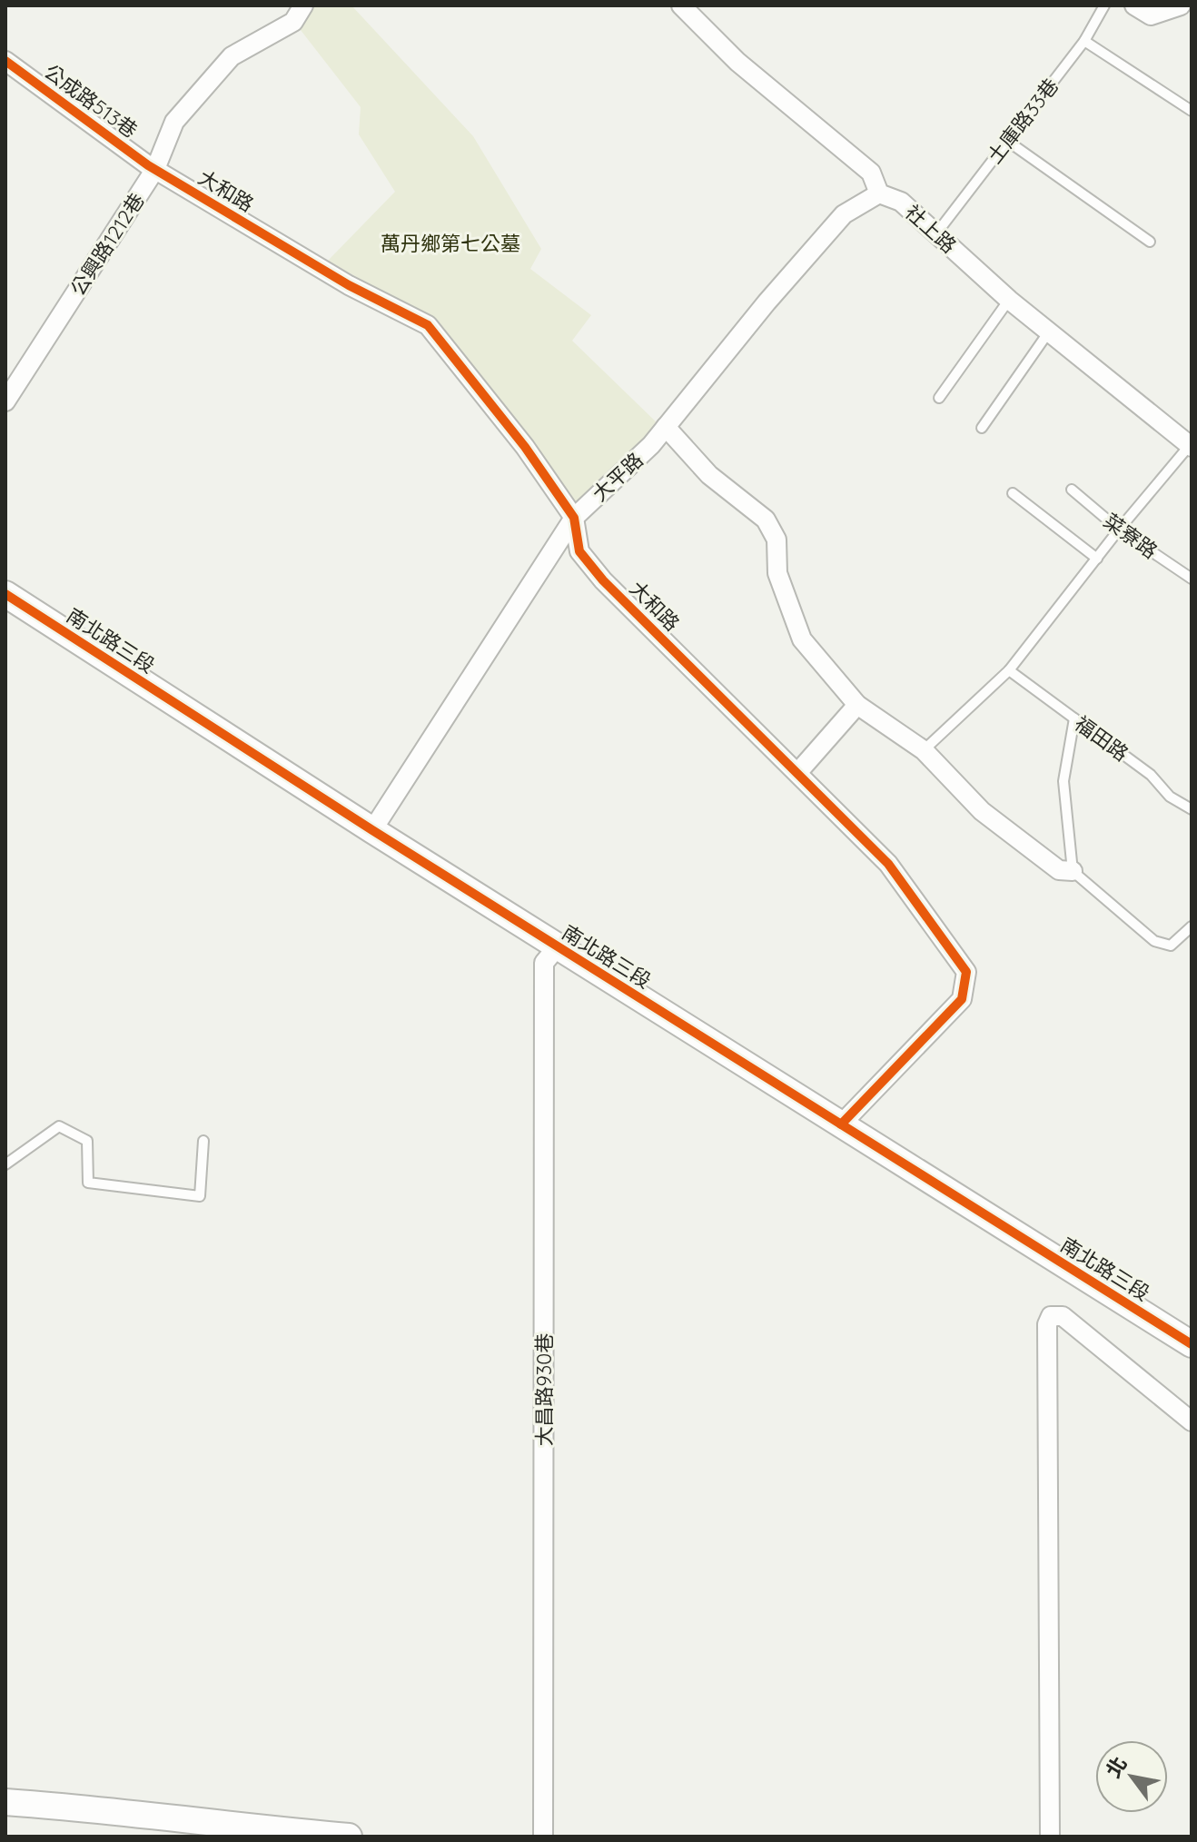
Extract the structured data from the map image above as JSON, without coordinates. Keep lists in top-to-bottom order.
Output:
{
  "streets": {
    "street": [
      "公成路513巷",
      "大和路",
      "社上路",
      "公興路1212巷",
      "大平路",
      "南北路三段",
      "大昌路930巷"
    ],
    "lane": ["土庫路33巷", "菜寮路", "福田路"]
  },
  "crossings": [
    ["公成路513巷", "大和路"],
    ["公成路513巷", "公興路1212巷"],
    ["土庫路33巷", "社上路"],
    ["大和路", "公興路1212巷"],
    ["大和路", "大平路"],
    ["大和路", "南北路三段"],
    ["社上路", "大平路"],
    ["大平路", "南北路三段"],
    ["南北路三段", "大昌路930巷"]
  ],
  "parks": ["萬丹鄉第七公墓"],
  "north": "top left"
}
